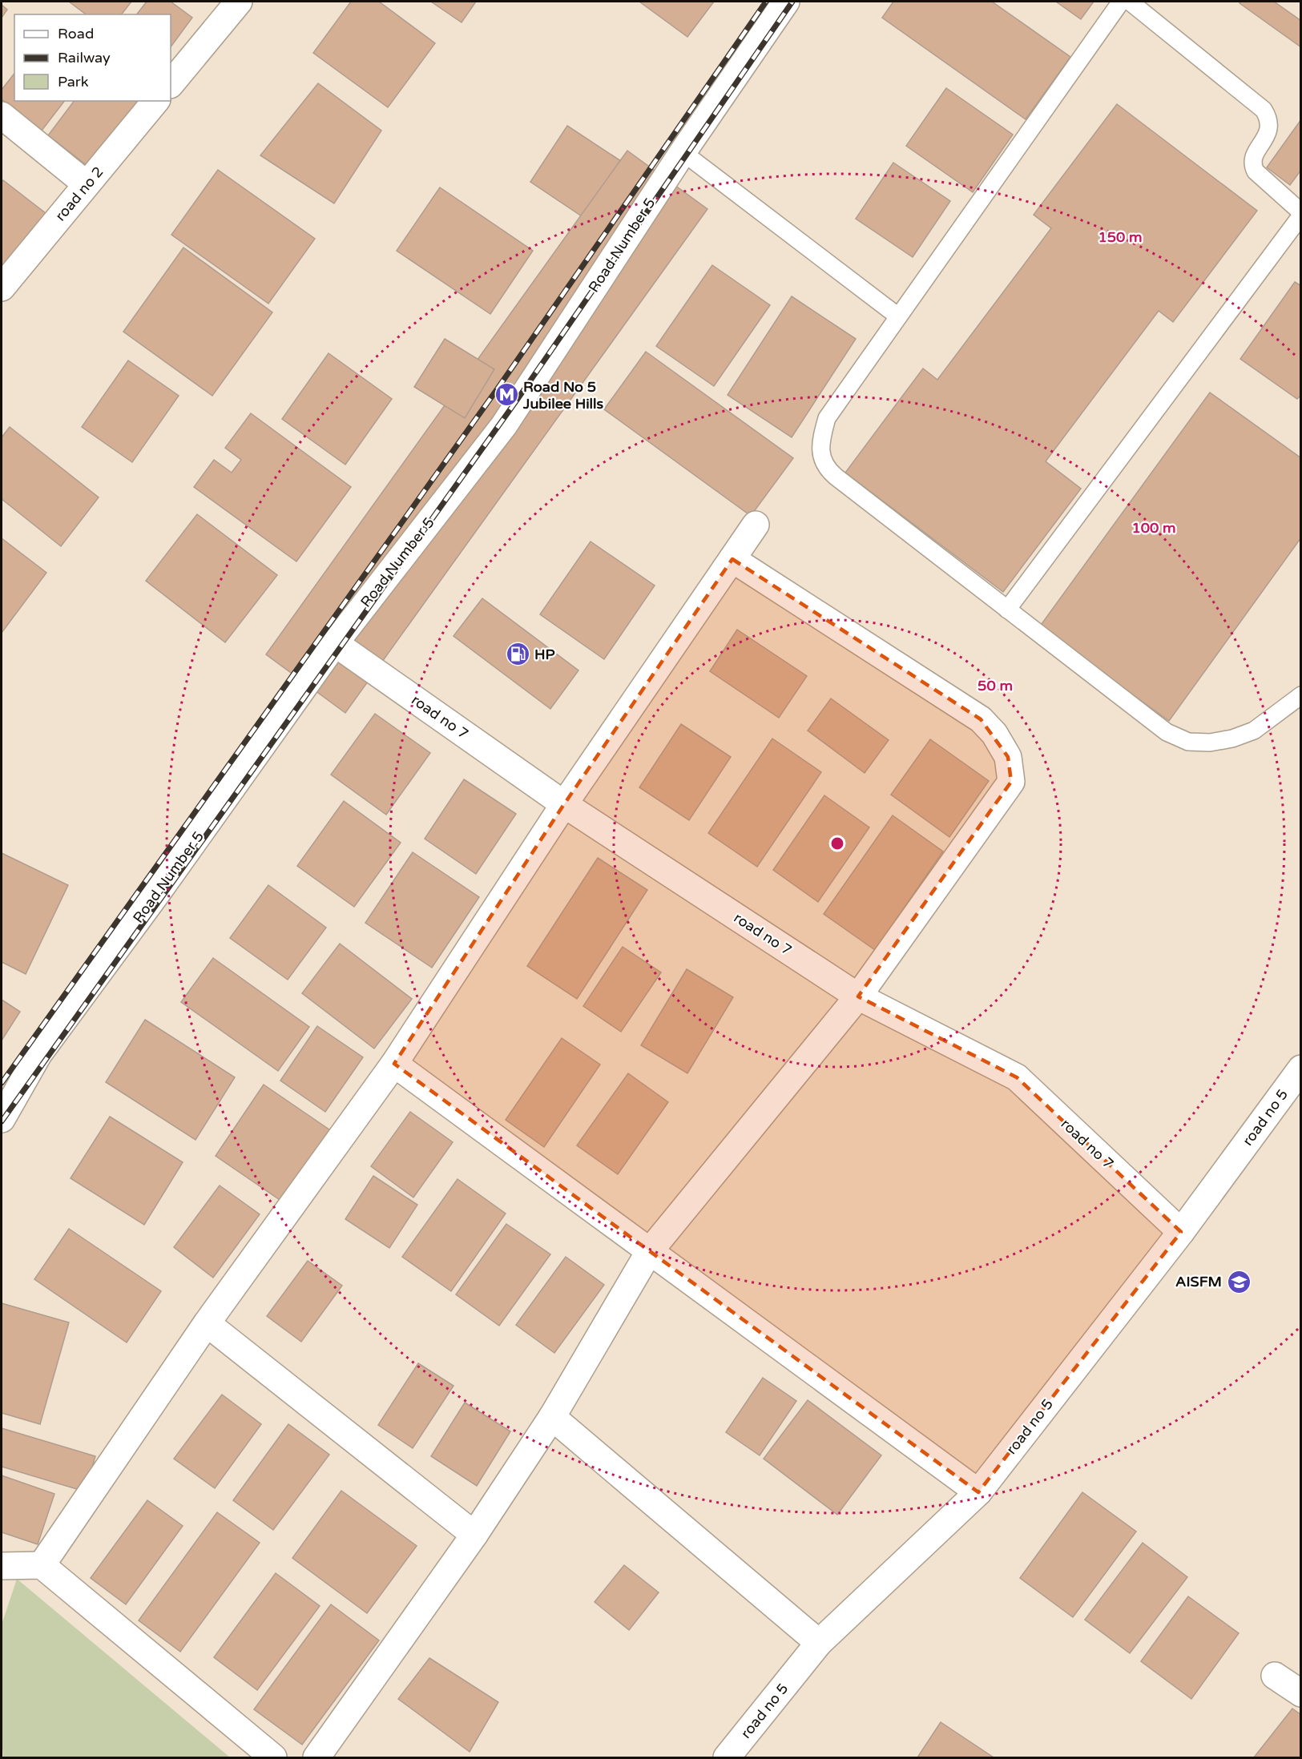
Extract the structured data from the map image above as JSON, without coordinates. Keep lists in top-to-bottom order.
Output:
{
  "streets": {
    "street": [
      "road no 2",
      "Road Number 5",
      "road no 7",
      "road no 5"
    ]
  },
  "crossings": [
    ["Road Number 5", "road no 7"],
    ["road no 7", "road no 5"]
  ],
  "places": {
    "metro station": ["Road No 5 Jubilee Hills"],
    "fuel station": ["HP"],
    "school or university": ["AISFM"]
  },
  "legend": ["Road", "Railway", "Park"],
  "rings": ["150 m", "100 m", "50 m"]
}
